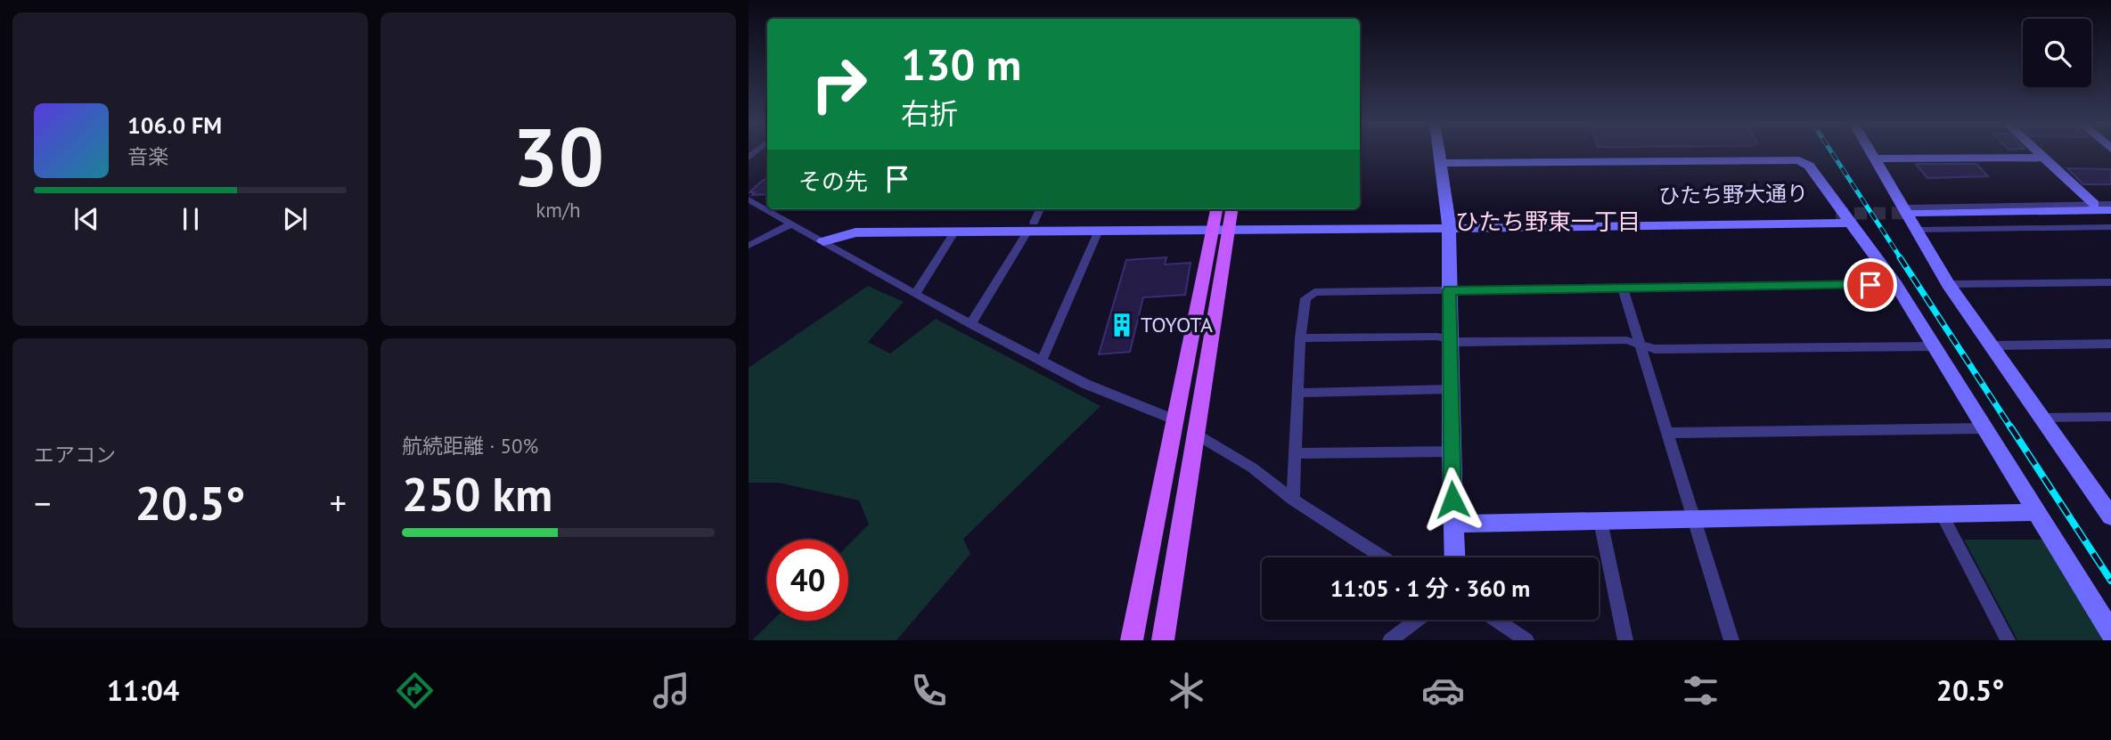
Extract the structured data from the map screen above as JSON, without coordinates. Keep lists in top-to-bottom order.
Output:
{
  "streets": {
    "street": ["ひたち野大通り"]
  },
  "districts": ["ひたち野東一丁目"],
  "places": {
    "building": ["TOYOTA"]
  },
  "page": {
    "tile": [
      ["30", "km/h"],
      "エアコン",
      ["航続距離 · 50%", "250 km"]
    ],
    "turn": ["130 m", "右折"],
    "song": ["106.0 FM", "音楽"],
    "then": "その先",
    "heat": ["−", "20.5°", "+"],
    "limit": "40",
    "trip": "11:05 · 1 分 · 360 m",
    "tabs": ["11:04", "20.5°"]
  }
}
